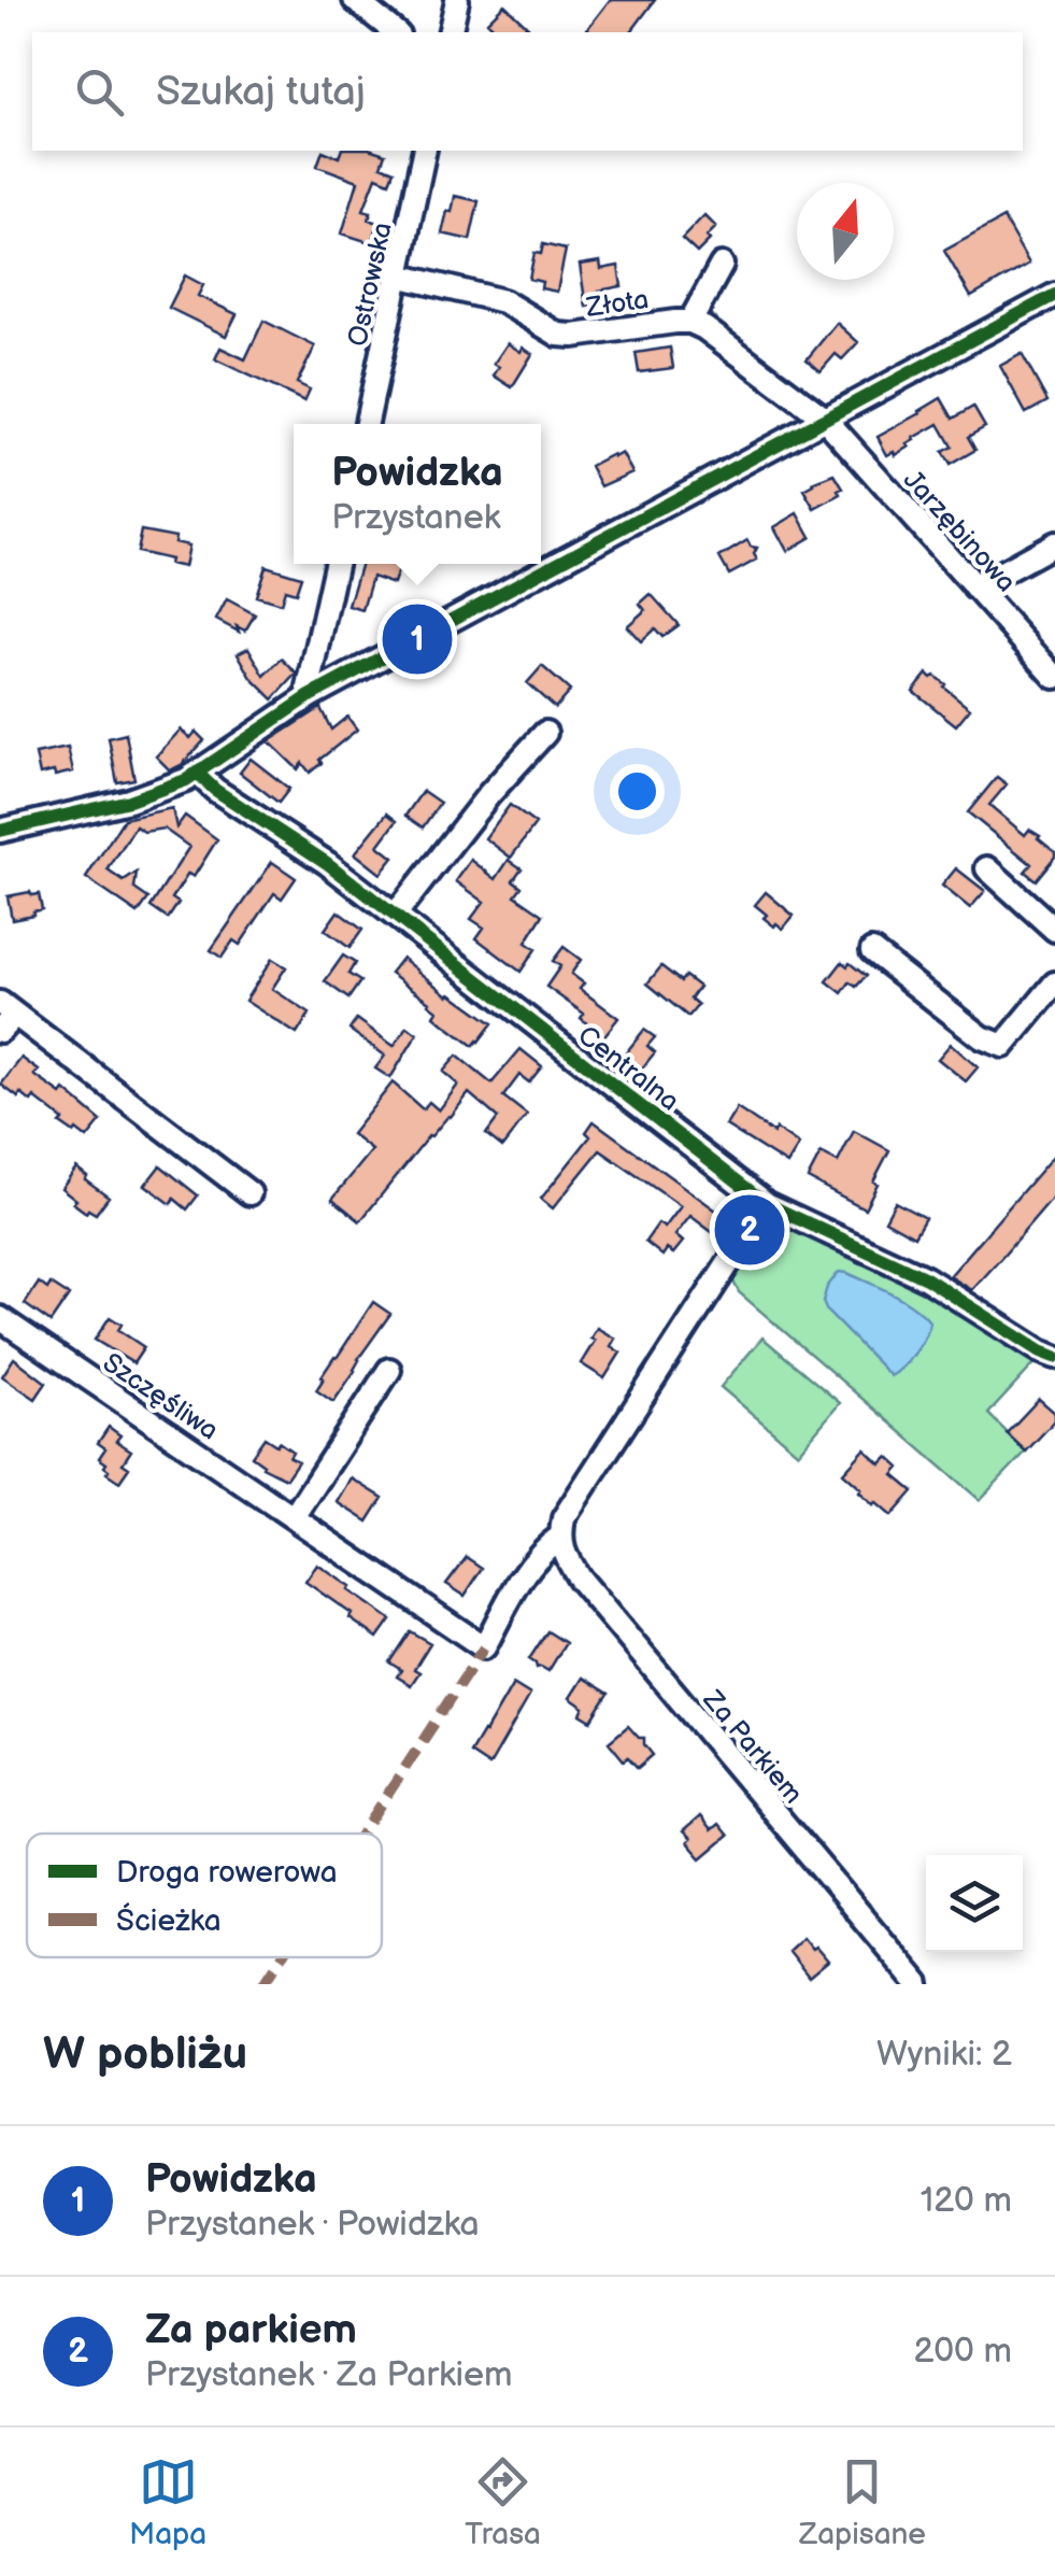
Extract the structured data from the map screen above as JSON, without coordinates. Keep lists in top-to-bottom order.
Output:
{
  "streets": {
    "street": [
      "Ostrowska",
      "Złota",
      "Jarzębinowa",
      "Centralna",
      "Szczęśliwa",
      "Za Parkiem"
    ]
  },
  "crossings": [
    ["Ostrowska", "Złota"],
    ["Złota", "Jarzębinowa"],
    ["Szczęśliwa", "Za Parkiem"]
  ],
  "legend": ["Droga rowerowa", "Ścieżka"],
  "north": "top",
  "page": {
    "search": "Szukaj tutaj",
    "popup": ["Powidzka", "Przystanek"],
    "pins": ["1", "2"],
    "heading": ["W pobliżu", "Wyniki: 2"],
    "list": [
      {
        "mark": "1",
        "name": "Powidzka",
        "note": "Przystanek · Powidzka",
        "value": "120 m"
      },
      {
        "mark": "2",
        "name": "Za parkiem",
        "note": "Przystanek · Za Parkiem",
        "value": "200 m"
      }
    ],
    "nav": ["Mapa", "Trasa", "Zapisane"]
  }
}
